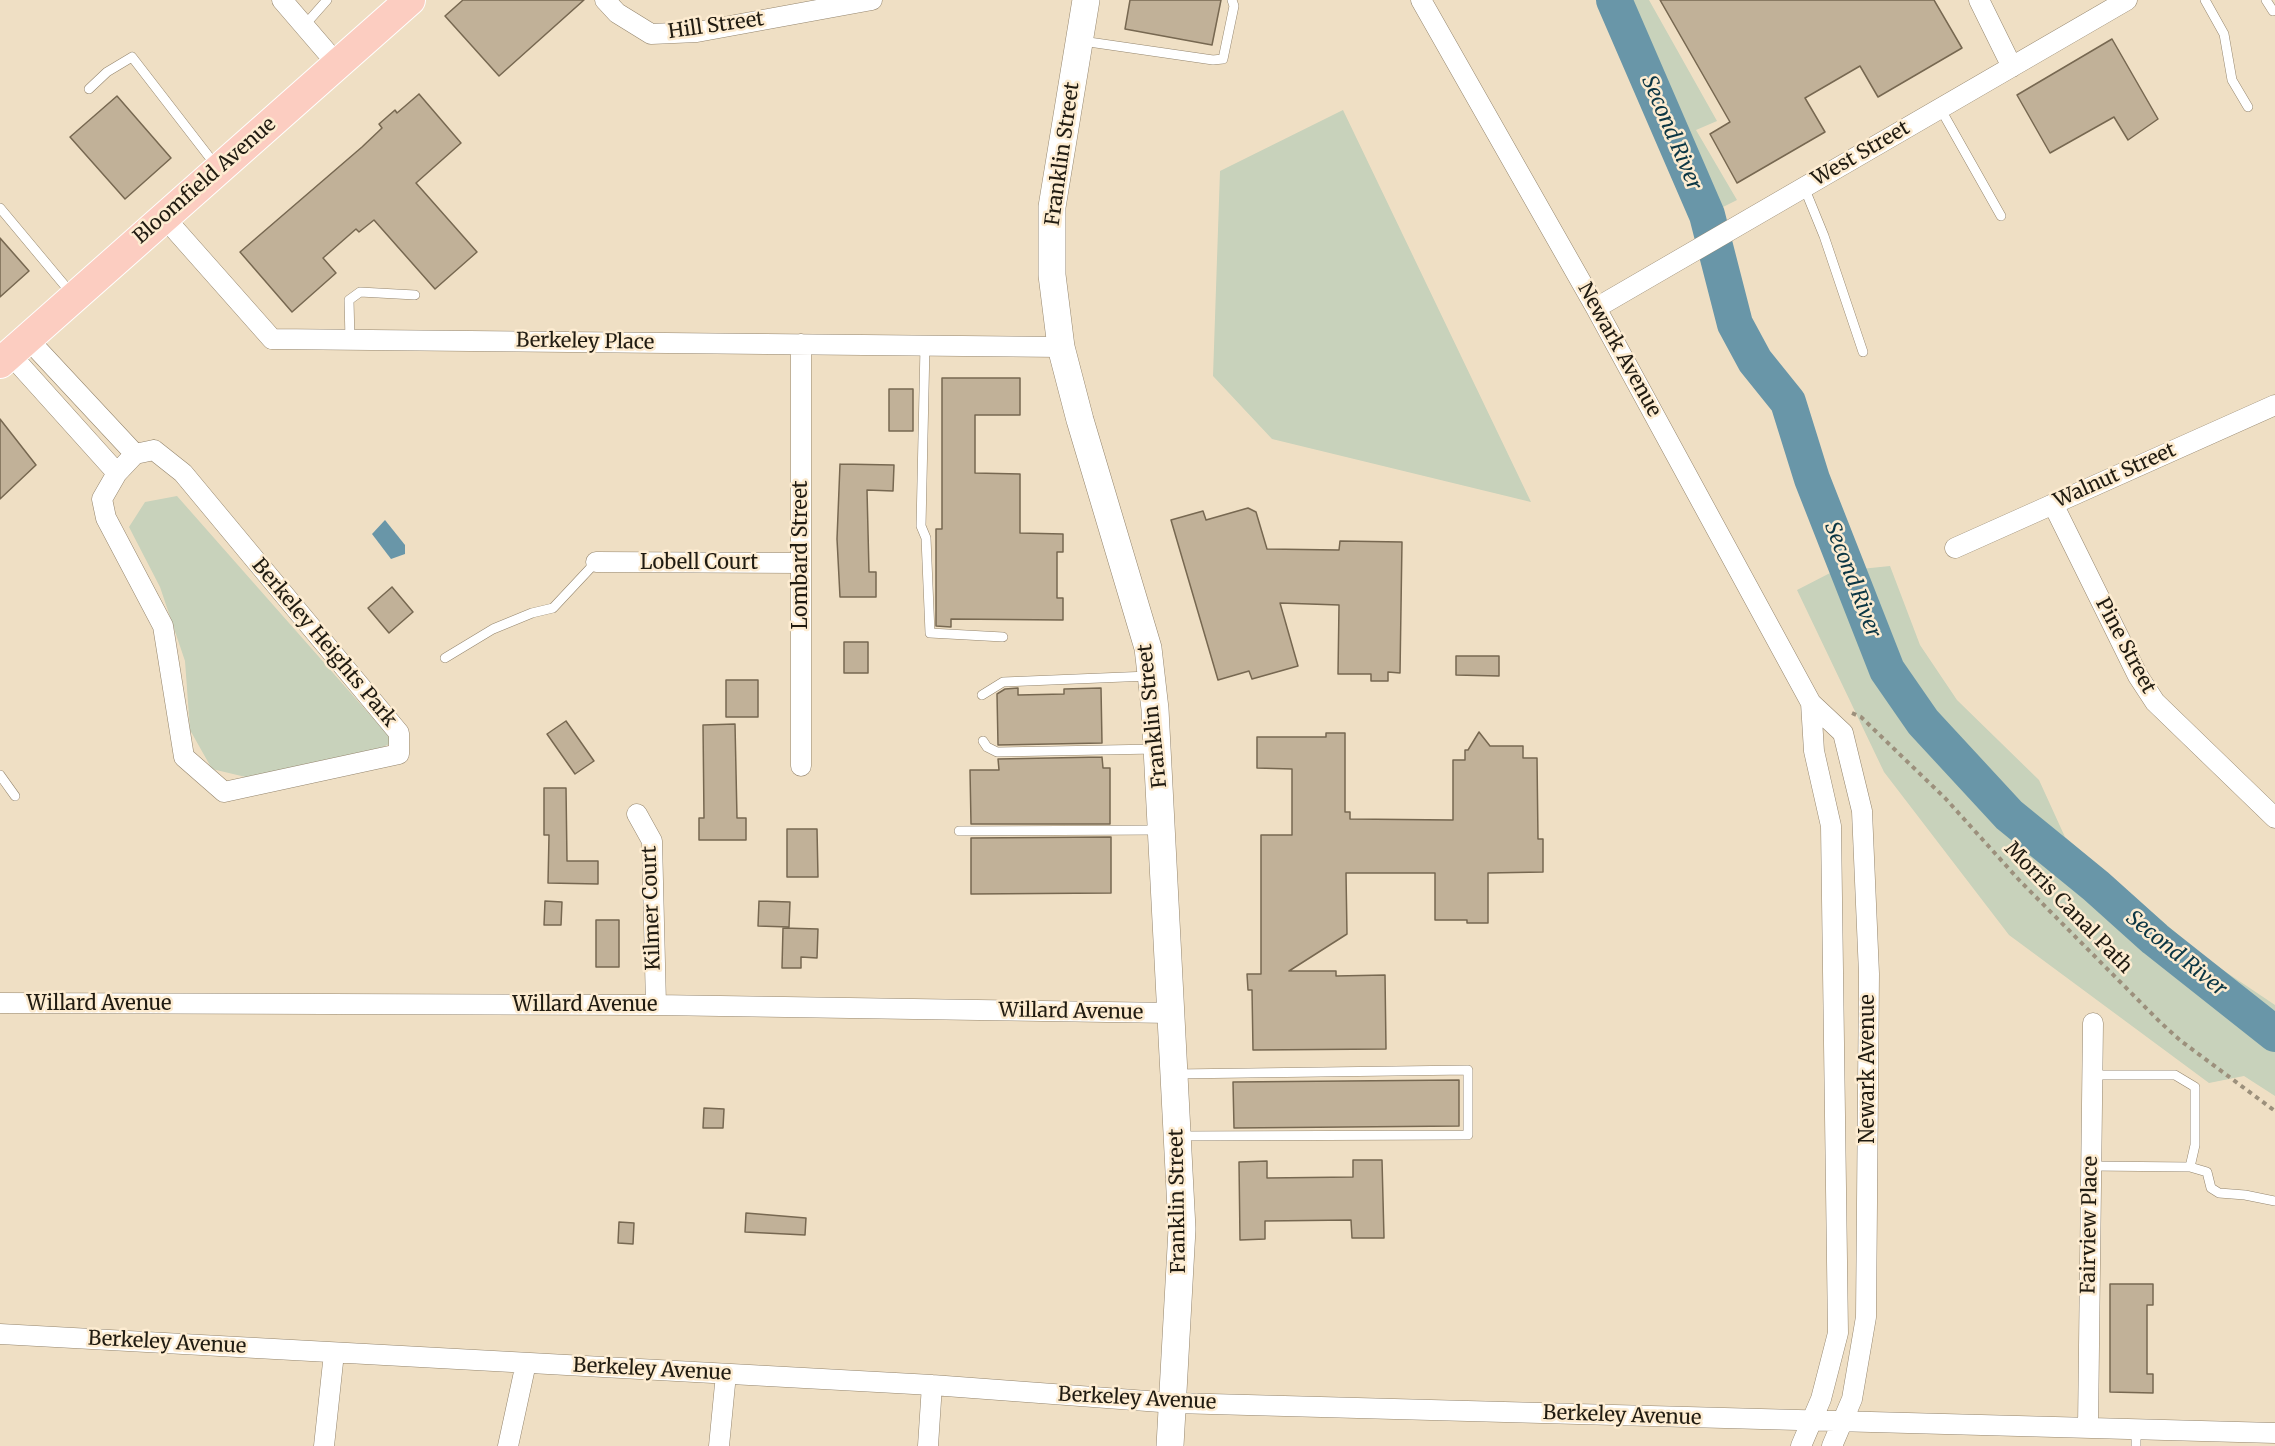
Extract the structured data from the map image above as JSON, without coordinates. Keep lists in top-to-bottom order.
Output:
{
  "streets": {
    "main road": ["Franklin Street", "Bloomfield Avenue"],
    "street": [
      "Hill Street",
      "West Street",
      "Berkeley Place",
      "Newark Avenue",
      "Walnut Street",
      "Lombard Street",
      "Lobell Court",
      "Berkeley Heights Park",
      "Pine Street",
      "Kilmer Court",
      "Willard Avenue",
      "Fairview Place",
      "Berkeley Avenue"
    ],
    "path": ["Morris Canal Path"]
  },
  "crossings": [
    ["Franklin Street", "Berkeley Place"],
    ["Franklin Street", "Willard Avenue"],
    ["Franklin Street", "Berkeley Avenue"],
    ["West Street", "Newark Avenue"],
    ["Bloomfield Avenue", "Berkeley Place"],
    ["Berkeley Place", "Lombard Street"],
    ["Newark Avenue", "Berkeley Avenue"],
    ["Walnut Street", "Pine Street"],
    ["Lombard Street", "Lobell Court"],
    ["Kilmer Court", "Willard Avenue"],
    ["Fairview Place", "Berkeley Avenue"]
  ],
  "water": ["Second River"]
}
